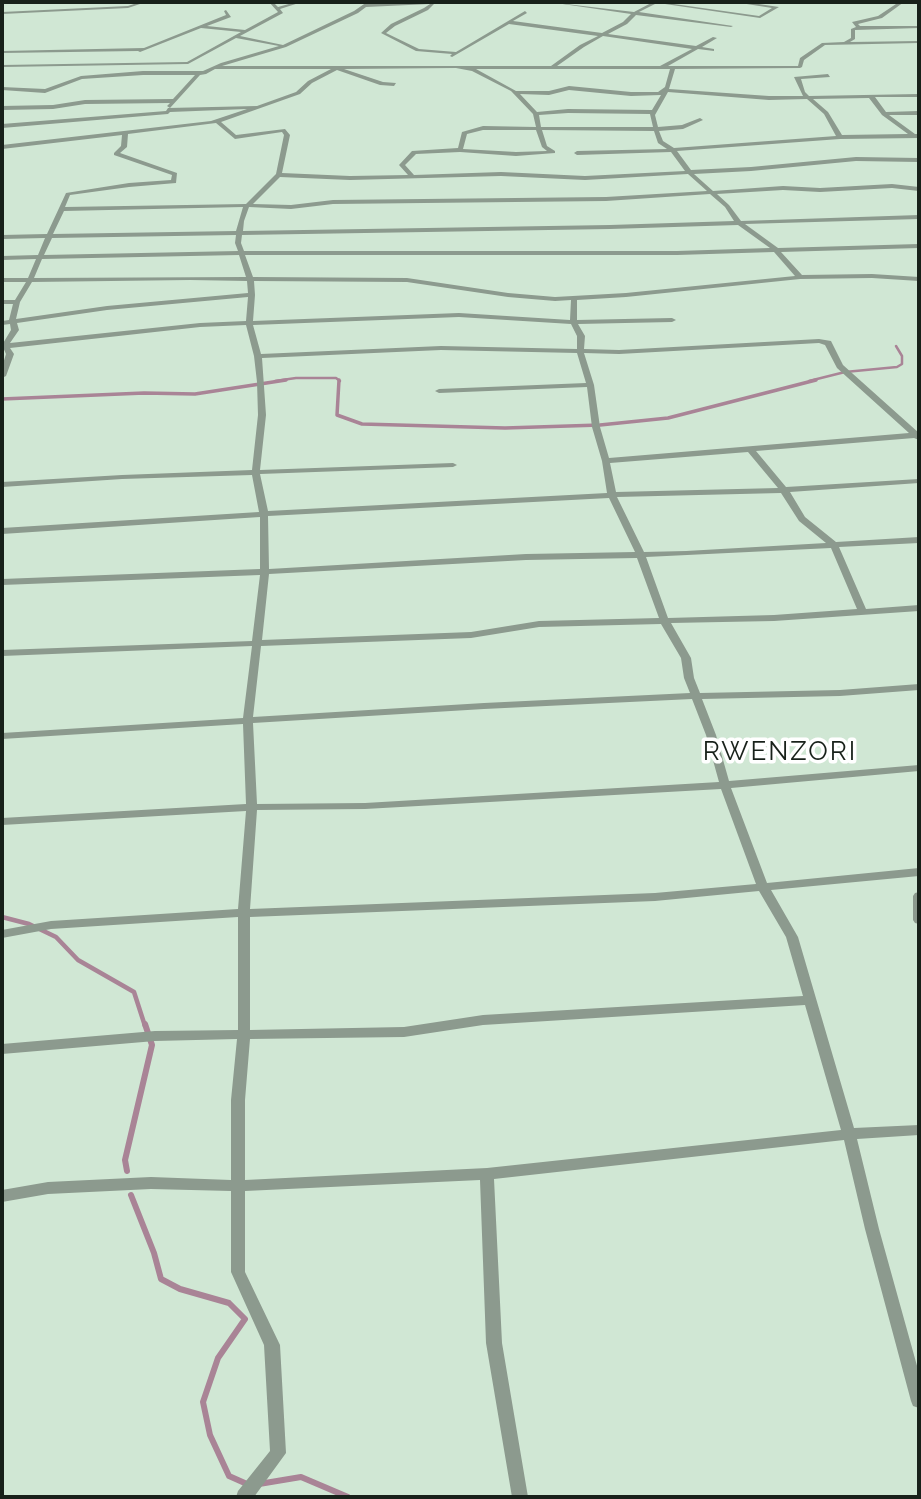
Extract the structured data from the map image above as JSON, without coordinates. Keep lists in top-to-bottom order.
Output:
{
  "districts": ["RWENZORI"]
}
